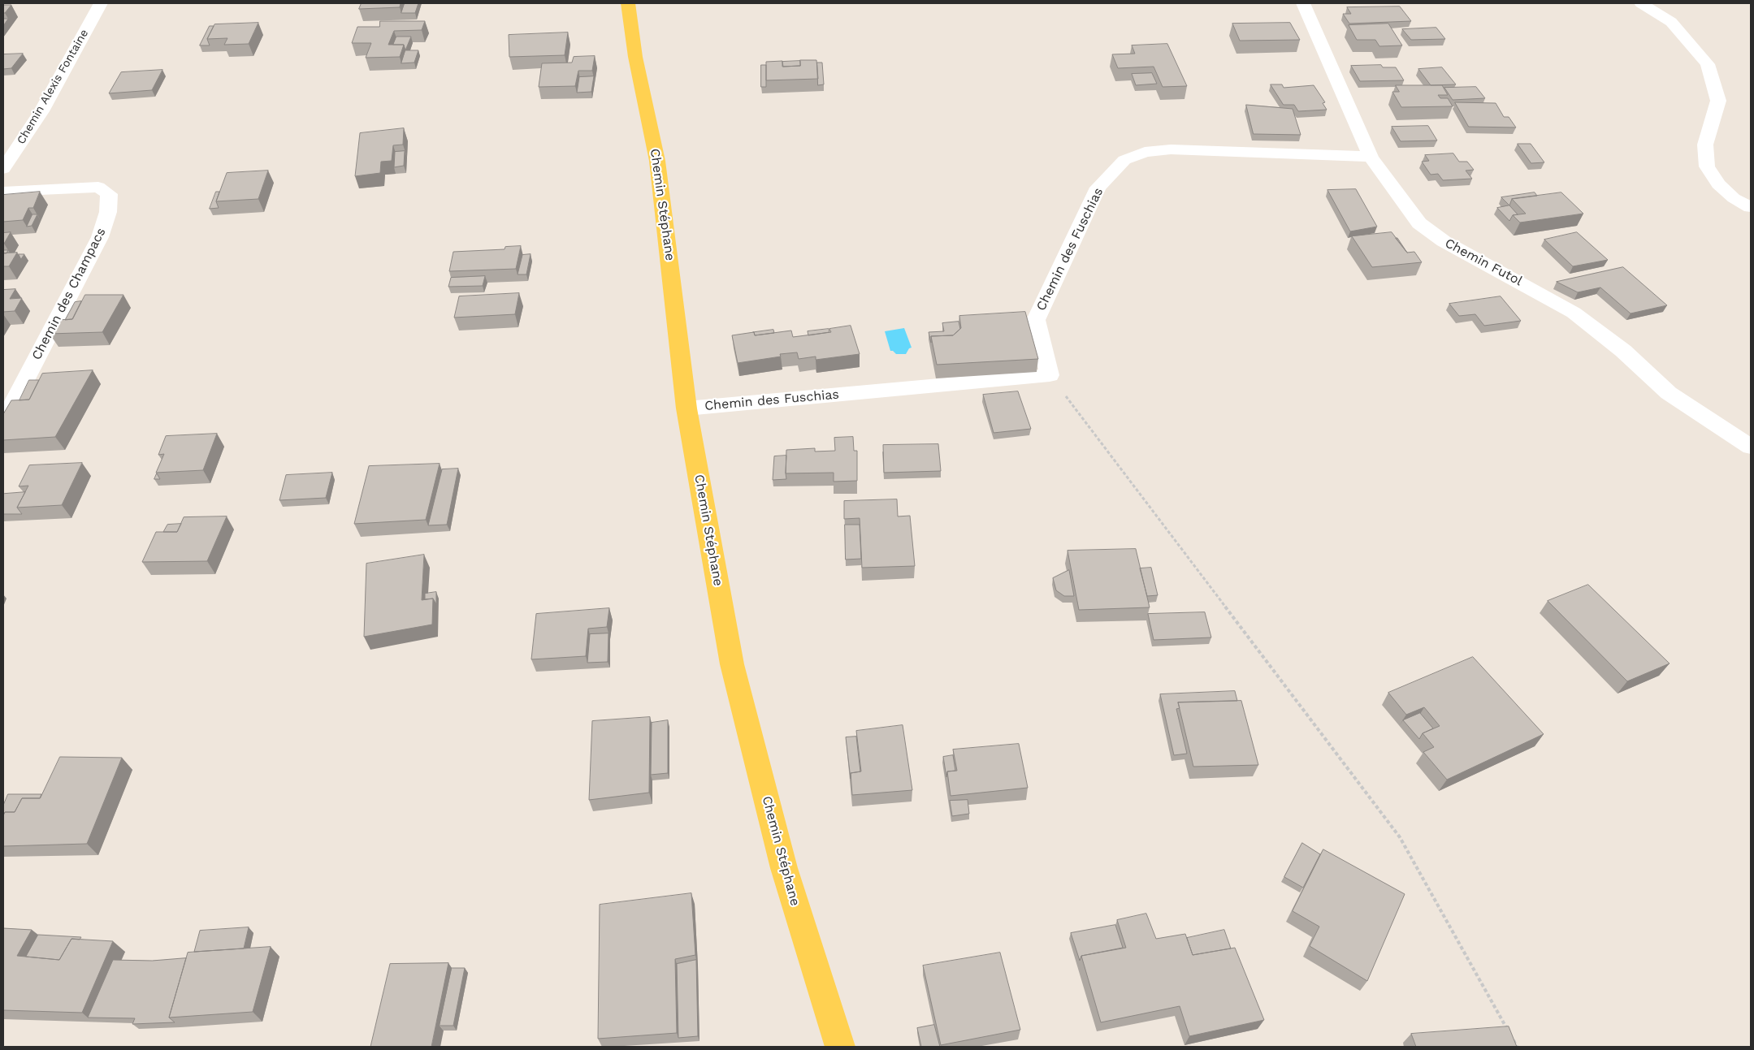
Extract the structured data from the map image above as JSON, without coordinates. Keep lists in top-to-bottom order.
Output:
{
  "streets": {
    "main road": ["Chemin Stéphane"],
    "street": [
      "Chemin Alexis Fontaine",
      "Chemin des Fuschias",
      "Chemin Futol",
      "Chemin des Champacs"
    ]
  },
  "crossings": [
    ["Chemin Stéphane", "Chemin des Fuschias"],
    ["Chemin des Fuschias", "Chemin Futol"]
  ]
}
